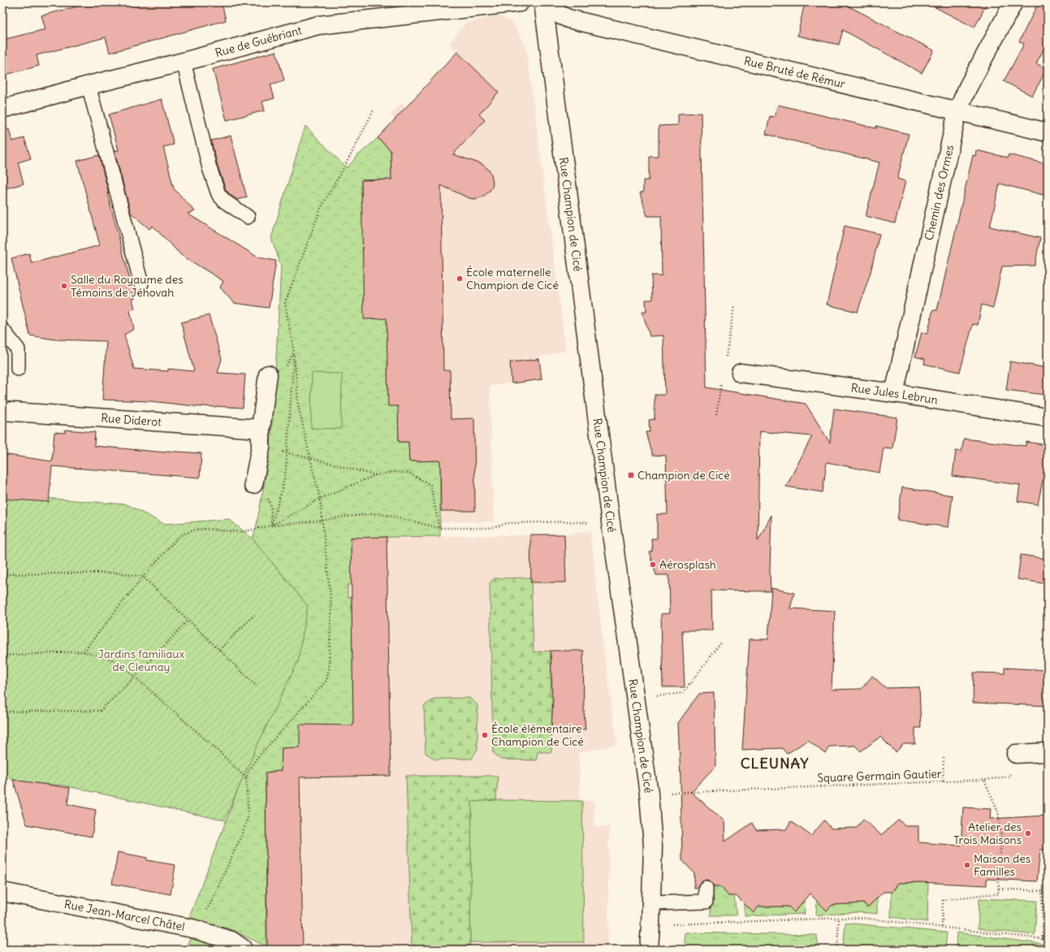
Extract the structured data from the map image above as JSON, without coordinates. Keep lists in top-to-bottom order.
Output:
{
  "streets": {
    "street": [
      "Rue de Guébriant",
      "Rue Bruté de Rémur",
      "Chemin des Ormes",
      "Rue Champion de Cicé",
      "Rue Jules Lebrun",
      "Rue Diderot",
      "Rue Jean-Marcel Châtel"
    ],
    "path": ["Square Germain Gautier"]
  },
  "crossings": [
    ["Rue Bruté de Rémur", "Chemin des Ormes"],
    ["Chemin des Ormes", "Rue Jules Lebrun"],
    ["Rue Champion de Cicé", "Square Germain Gautier"]
  ],
  "districts": ["CLEUNAY"],
  "parks": ["Jardins familiaux de Cleunay"],
  "places": {
    "other": [
      "École maternelle Champion de Cicé",
      "Salle du Royaume des Témoins de Jéhovah",
      "Aérosplash",
      "École élémentaire Champion de Cicé",
      "Atelier des Trois Maisons",
      "Maison des Familles"
    ],
    "transit": ["Champion de Cicé"]
  }
}
